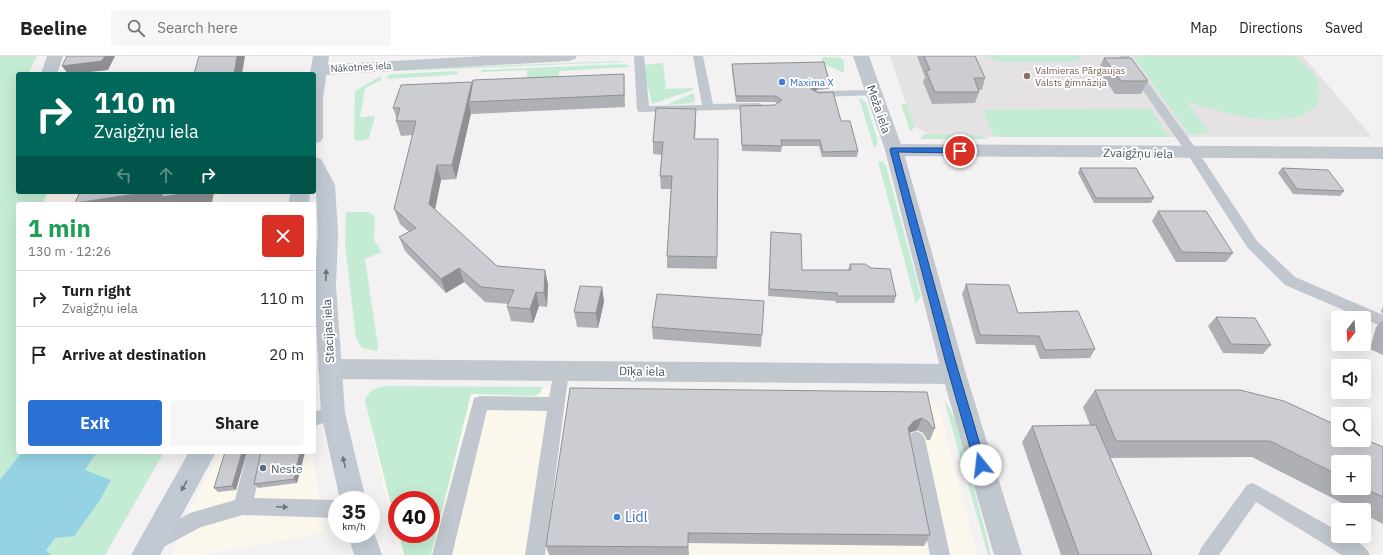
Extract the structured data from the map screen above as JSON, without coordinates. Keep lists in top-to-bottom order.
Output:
{
  "streets": {
    "main road": ["Stacijas iela"],
    "street": [
      "Nākotnes iela",
      "Meža iela",
      "Zvaigžņu iela",
      "Dīķa iela"
    ]
  },
  "crossings": [
    ["Meža iela", "Zvaigžņu iela"],
    ["Meža iela", "Dīķa iela"],
    ["Stacijas iela", "Dīķa iela"]
  ],
  "one_way": ["Stacijas iela"],
  "places": [
    "Valmieras Pārgaujas Valsts ģimnāzija",
    "Maxima X",
    "Neste",
    "Lidl"
  ],
  "north": "bottom",
  "page": {
    "header": "Beeline",
    "search": "Search here",
    "nav": ["Map", "Directions", "Saved"],
    "turn": ["110 m", "Zvaigžņu iela"],
    "heading": ["1 min", "130 m · 12:26"],
    "list": [
      {
        "name": "Turn right",
        "note": "Zvaigžņu iela",
        "value": "110 m"
      },
      {
        "name": "Arrive at destination",
        "value": "20 m"
      }
    ],
    "map_buttons": ["+", "−"],
    "buttons": ["Exit", "Share"],
    "speed": "35 km/h",
    "limit": "40"
  }
}
